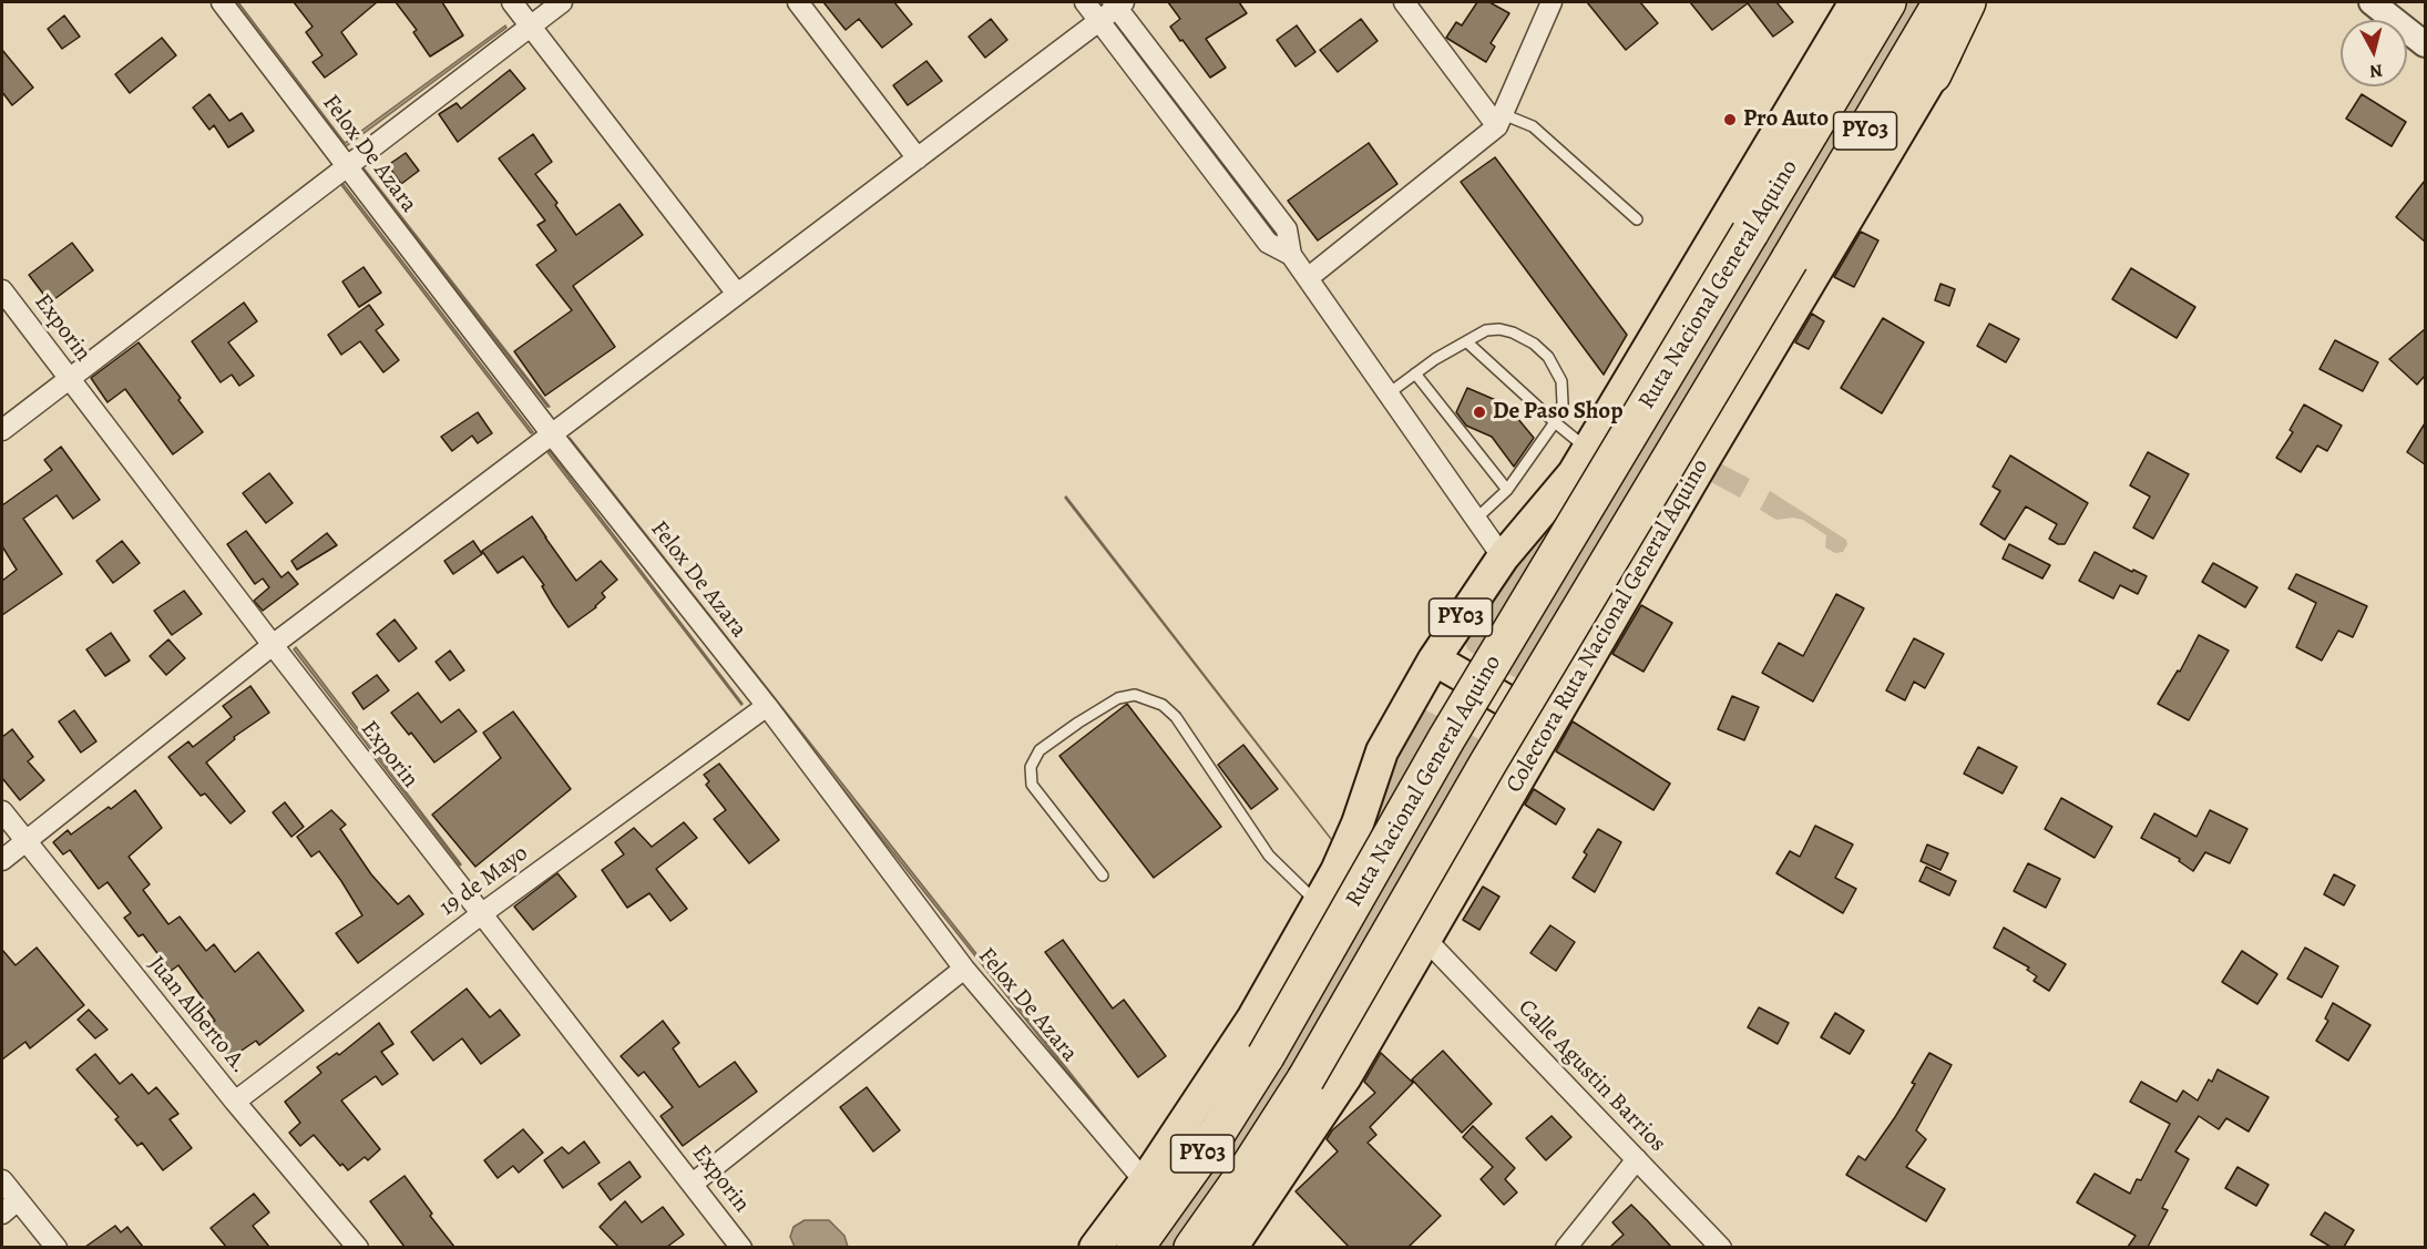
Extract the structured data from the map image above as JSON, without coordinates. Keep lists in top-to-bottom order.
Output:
{
  "streets": {
    "highway": ["PY03", "Ruta Nacional General Aquino"],
    "main road": ["Colectora Ruta Nacional General Aquino"],
    "street": [
      "Felox De Azara",
      "Exporin",
      "19 de Mayo",
      "Juan Alberto A.",
      "Calle Agustin Barrios"
    ]
  },
  "crossings": [
    ["PY03", "Felox De Azara"],
    ["Felox De Azara", "19 de Mayo"],
    ["Exporin", "19 de Mayo"],
    ["Colectora Ruta Nacional General Aquino", "Calle Agustin Barrios"],
    ["19 de Mayo", "Juan Alberto A."]
  ],
  "places": ["Pro Auto", "De Paso Shop"],
  "north": "bottom"
}
